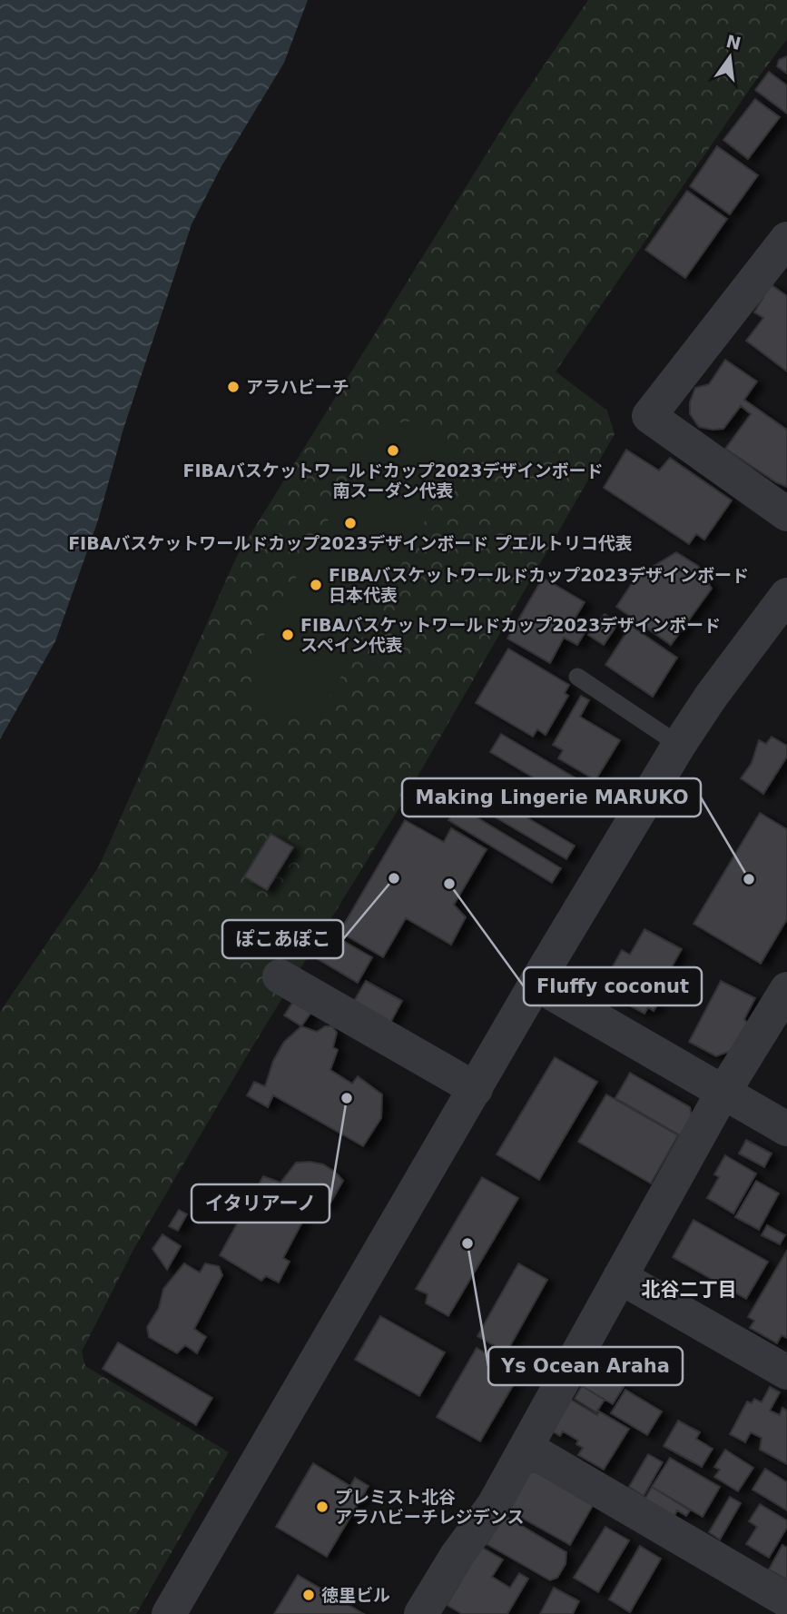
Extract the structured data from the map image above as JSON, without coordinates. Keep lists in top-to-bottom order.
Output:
{
  "districts": ["北谷二丁目"],
  "places": [
    "アラハビーチ",
    "FIBAバスケットワールドカップ2023デザインボード 南スーダン代表",
    "FIBAバスケットワールドカップ2023デザインボード プエルトリコ代表",
    "FIBAバスケットワールドカップ2023デザインボード 日本代表",
    "FIBAバスケットワールドカップ2023デザインボード スペイン代表",
    "ぽこあぽこ",
    "Making Lingerie MARUKO",
    "Fluffy coconut",
    "イタリアーノ",
    "Ys Ocean Araha",
    "プレミスト北谷 アラハビーチレジデンス",
    "徳里ビル"
  ],
  "north": "top"
}
